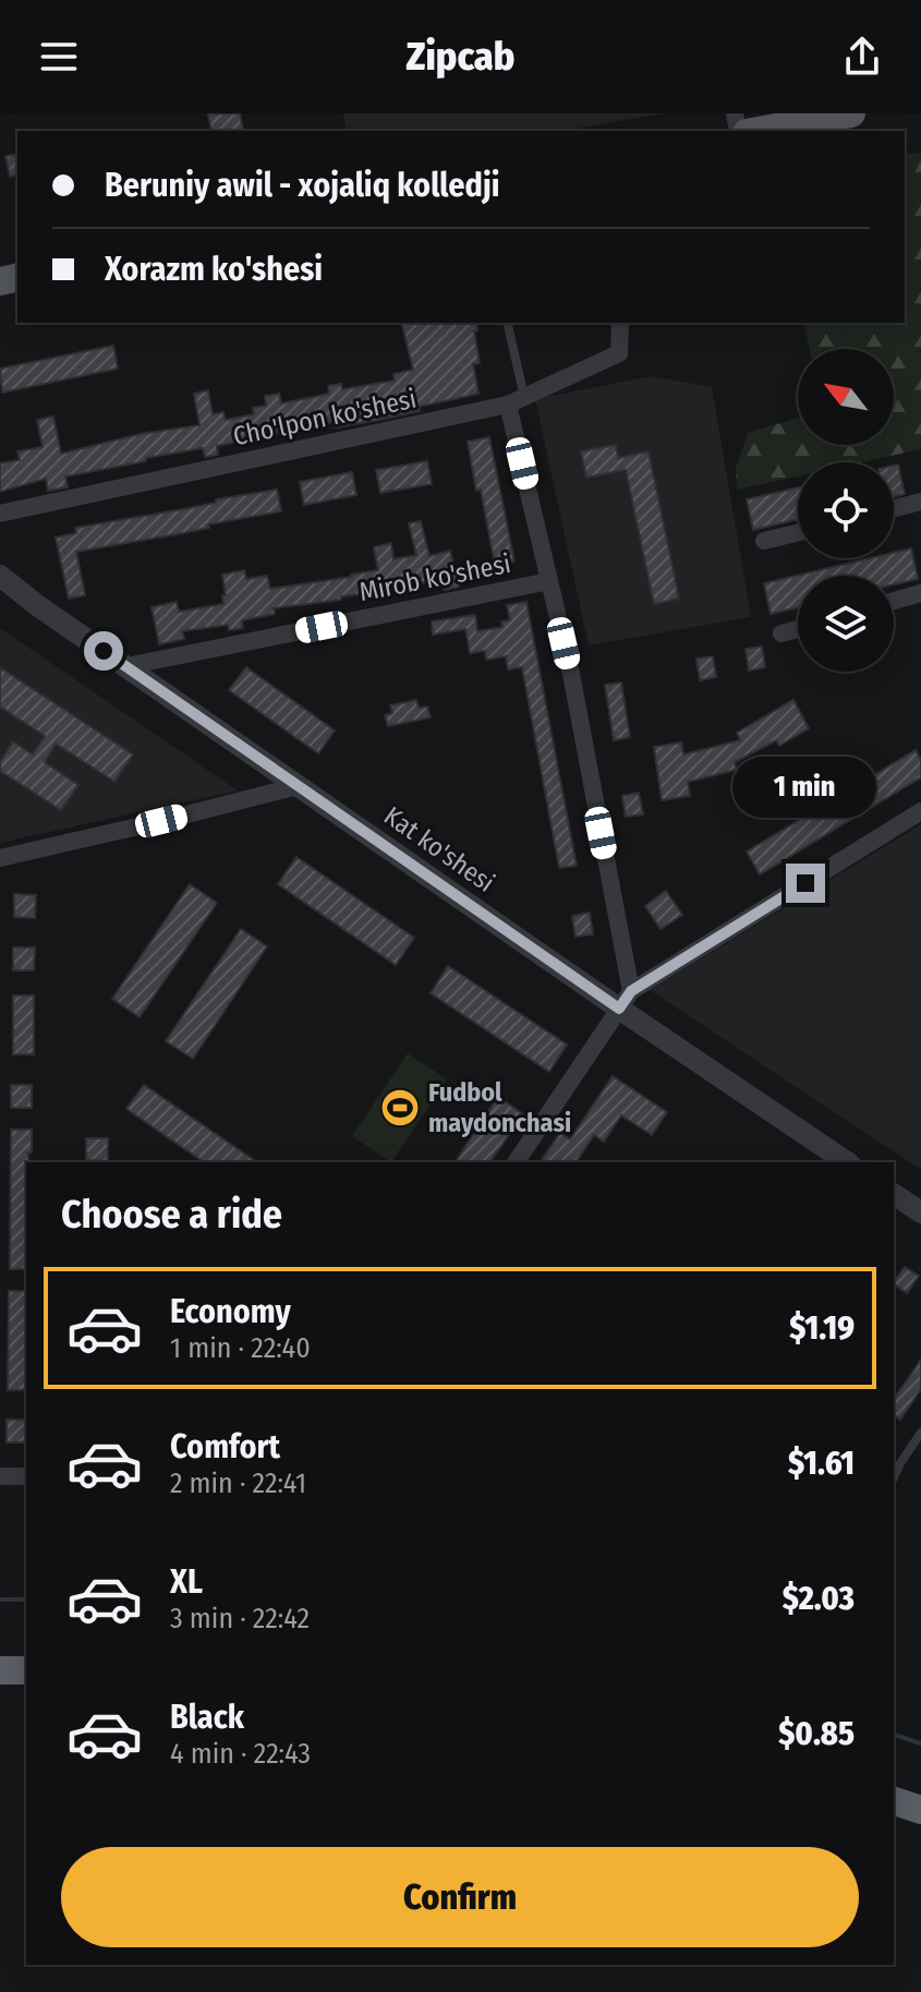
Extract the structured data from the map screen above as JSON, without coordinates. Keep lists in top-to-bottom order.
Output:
{
  "streets": {
    "street": ["Cho'lpon ko'shesi", "Mirob ko'shesi", "Kat ko'shesi"]
  },
  "crossings": [
    ["Mirob ko'shesi", "Kat ko'shesi"]
  ],
  "places": {
    "sports": ["Fudbol maydonchasi"]
  },
  "north": "top left",
  "page": {
    "header": "Zipcab",
    "banner": ["Beruniy awil - xojaliq kolledji", "Xorazm ko'shesi"],
    "bubble": "1 min",
    "heading": "Choose a ride",
    "list": [
      {
        "name": "Economy",
        "note": "1 min · 22:40",
        "value": "$1.19"
      },
      {
        "name": "Comfort",
        "note": "2 min · 22:41",
        "value": "$1.61"
      },
      {
        "name": "XL",
        "note": "3 min · 22:42",
        "value": "$2.03"
      },
      {
        "name": "Black",
        "note": "4 min · 22:43",
        "value": "$0.85"
      }
    ],
    "buttons": "Confirm"
  }
}
